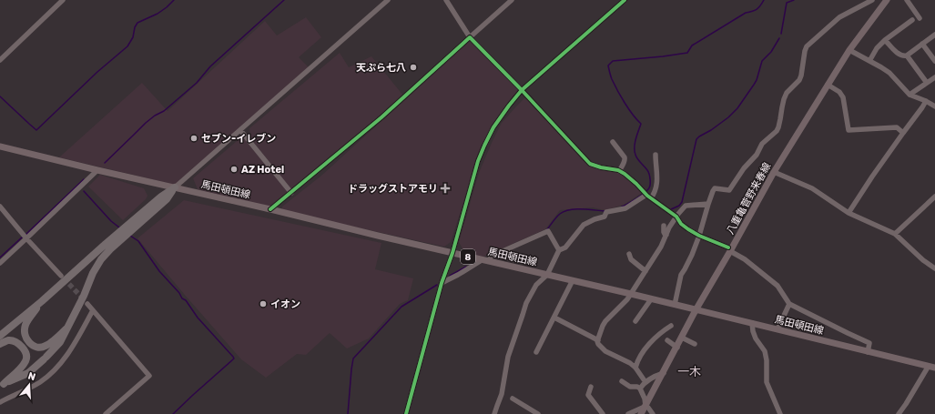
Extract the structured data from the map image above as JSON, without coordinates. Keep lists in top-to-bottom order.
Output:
{
  "streets": {
    "main road": ["馬田頓田線", "八重亀菅野来春線", "8"]
  },
  "crossings": [
    ["馬田頓田線", "八重亀菅野来春線"]
  ],
  "districts": ["一木"],
  "places": {
    "other": [
      "天ぷら七八",
      "セブン-イレブン",
      "AZ Hotel",
      "イオン"
    ],
    "health": ["ドラッグストアモリ"]
  },
  "north": "top"
}
